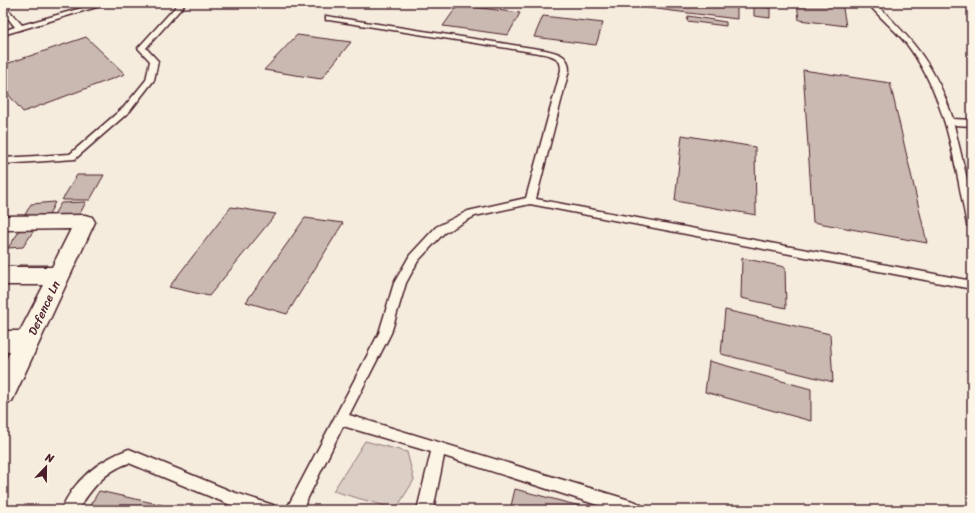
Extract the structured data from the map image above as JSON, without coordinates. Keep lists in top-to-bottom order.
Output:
{
  "streets": {
    "street": ["Defence Ln"]
  },
  "north": "top"
}
